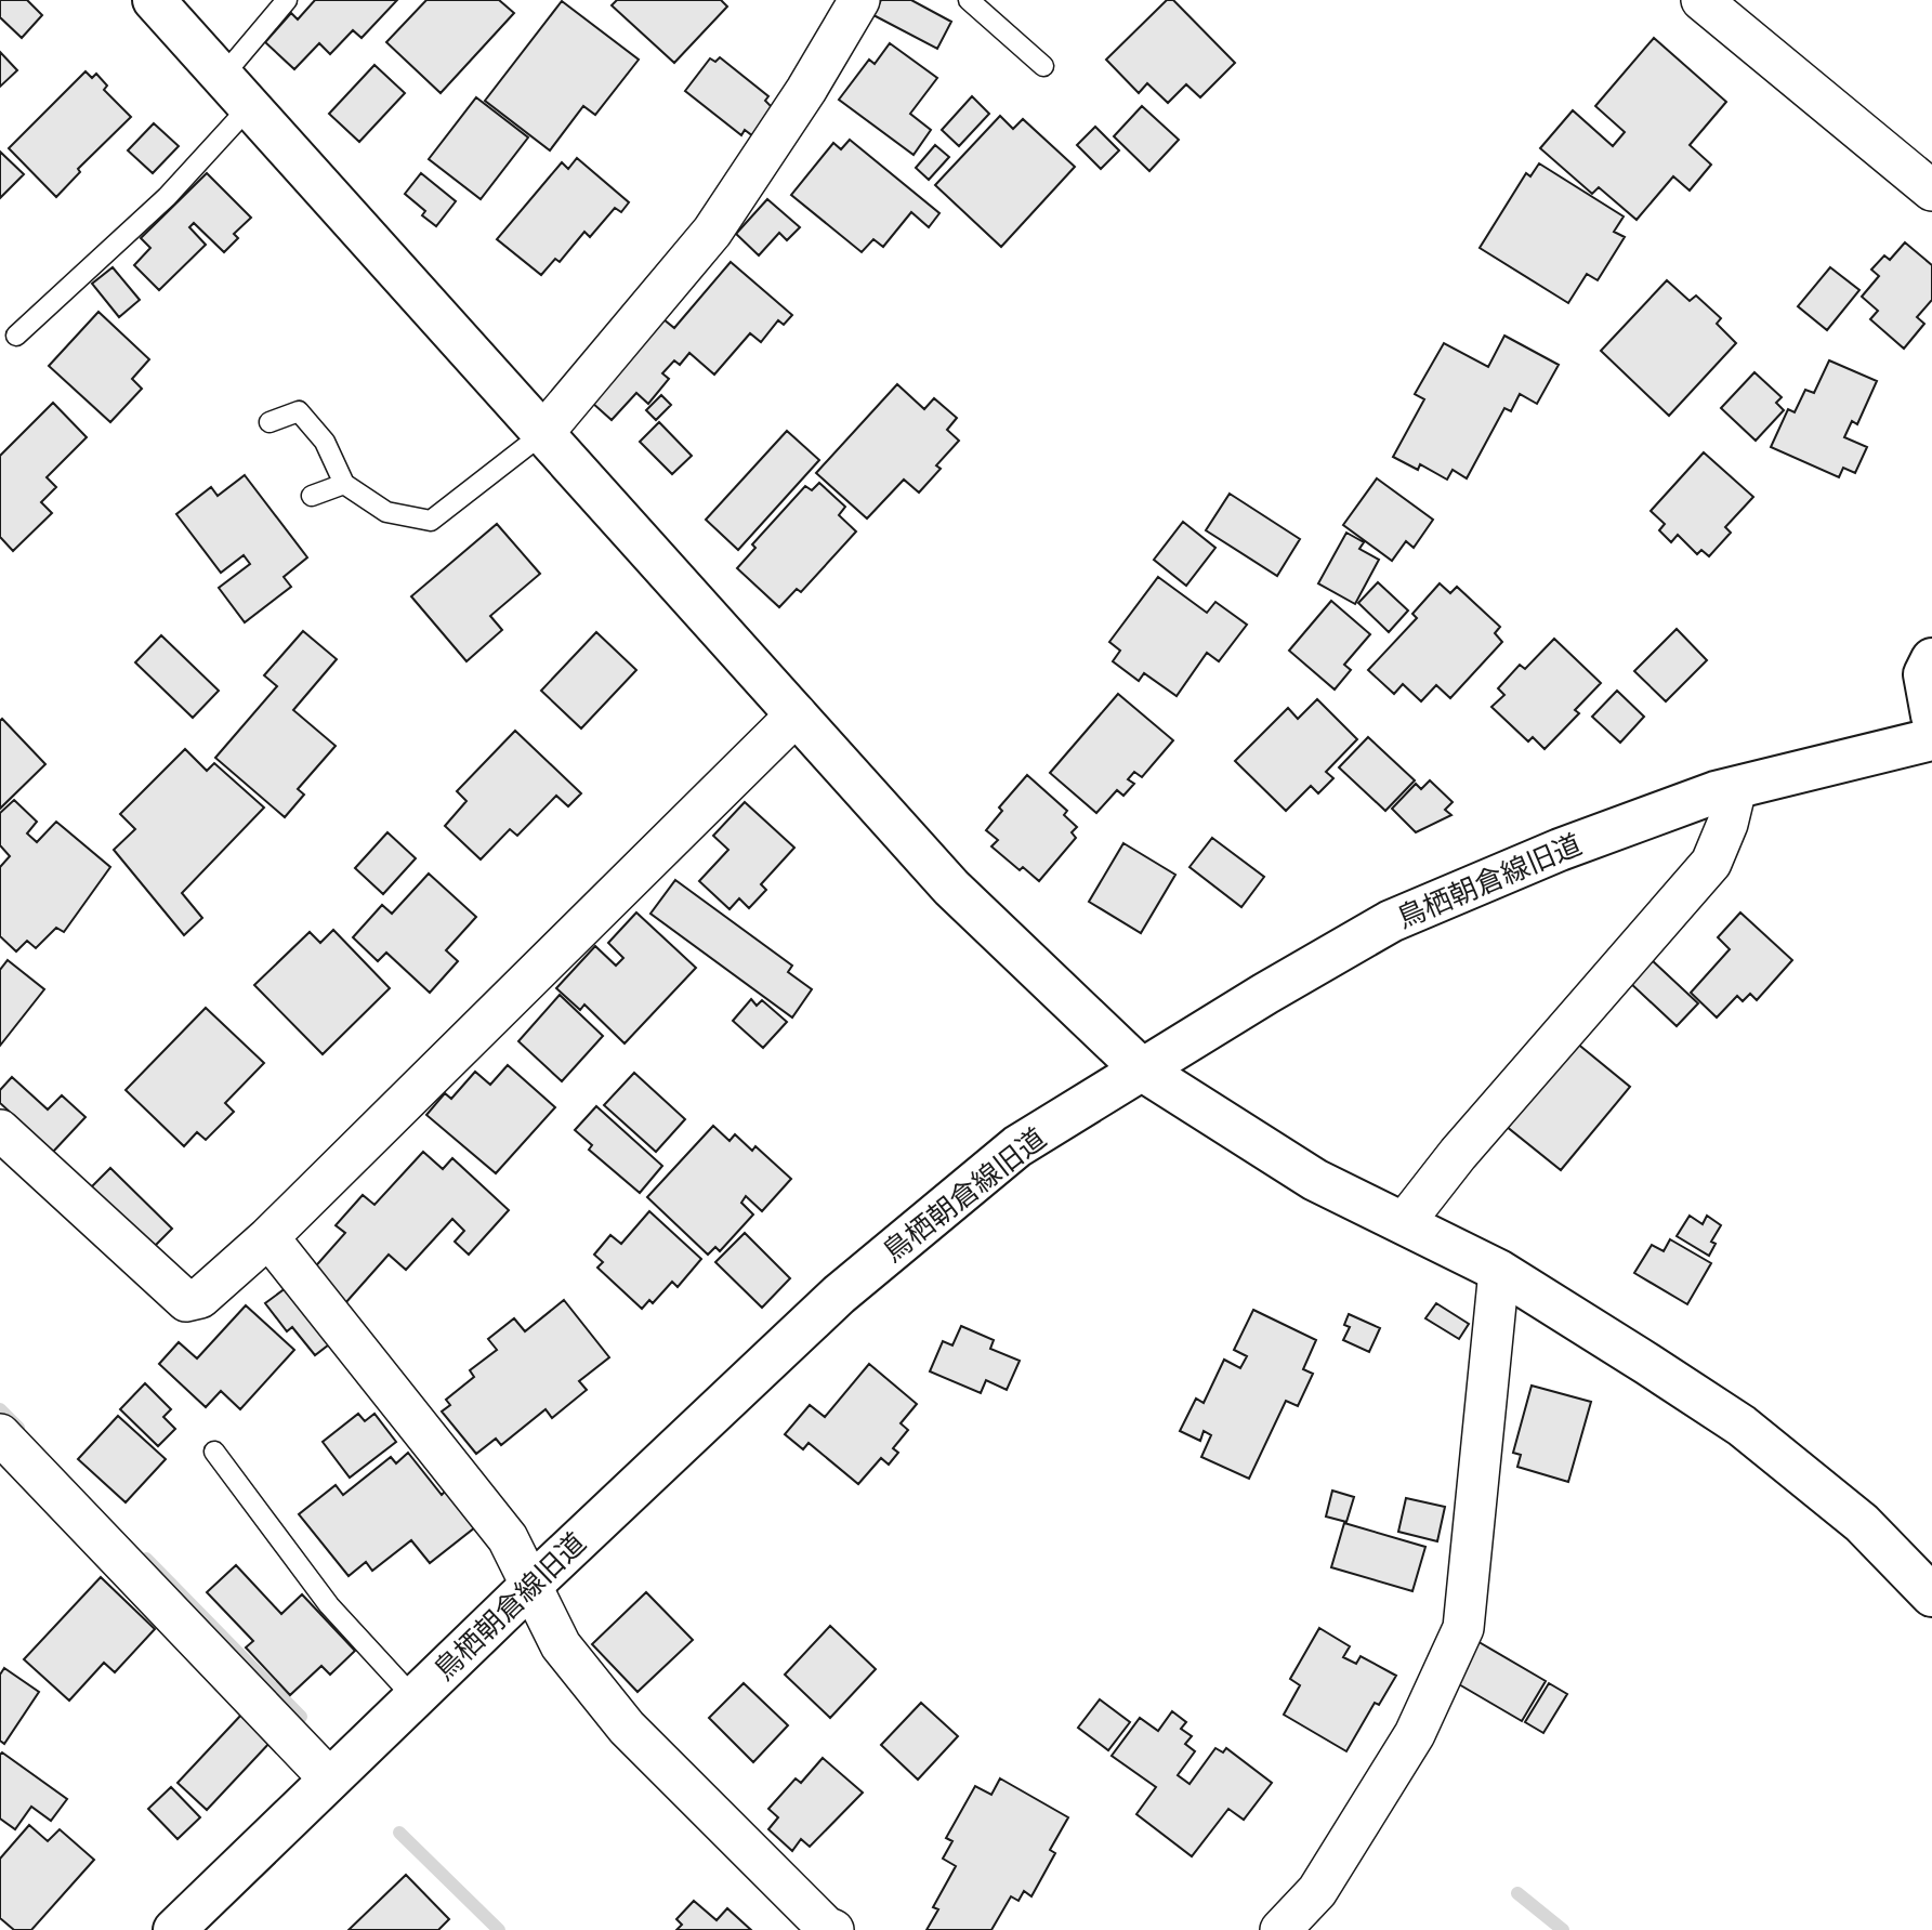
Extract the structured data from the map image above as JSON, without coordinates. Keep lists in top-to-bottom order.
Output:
{
  "streets": {
    "street": ["鳥栖朝倉線旧道"]
  }
}
